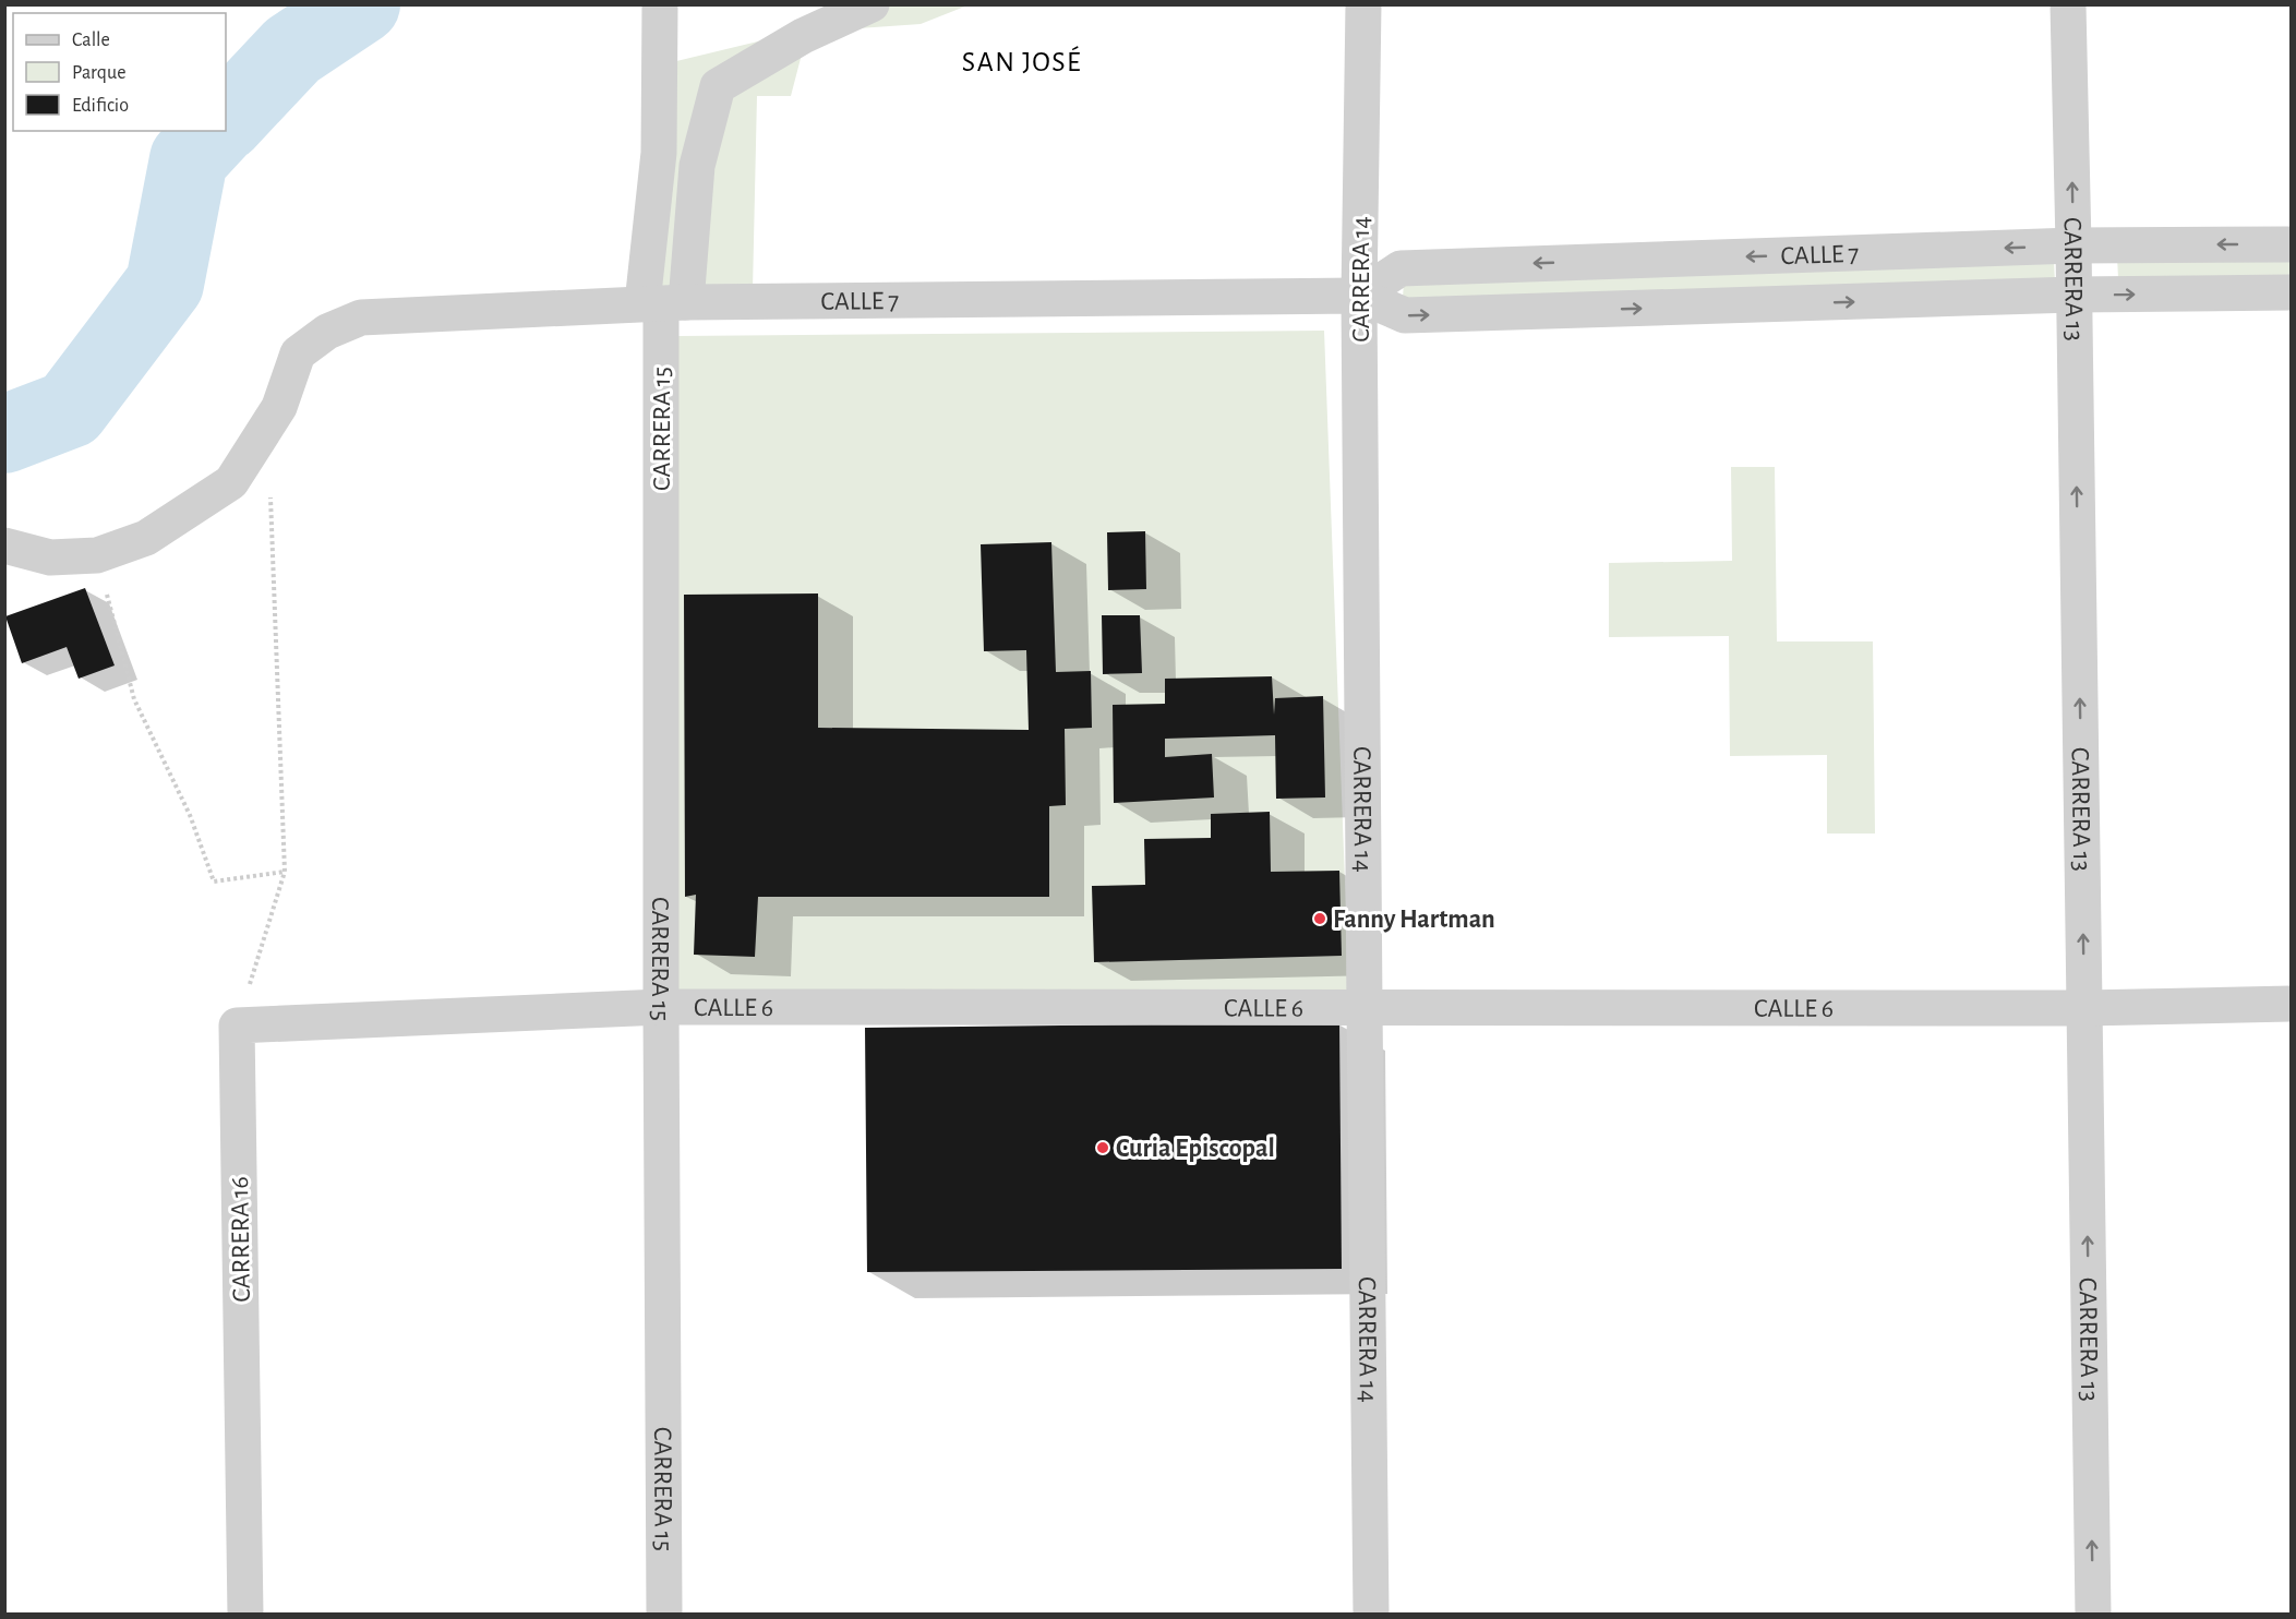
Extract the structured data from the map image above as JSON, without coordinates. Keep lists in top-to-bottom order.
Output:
{
  "streets": {
    "street": [
      "CALLE 7",
      "CARRERA 14",
      "CARRERA 13",
      "CARRERA 15",
      "CALLE 6",
      "CARRERA 16"
    ]
  },
  "crossings": [
    ["CALLE 7", "CARRERA 14"],
    ["CALLE 7", "CARRERA 13"],
    ["CALLE 7", "CARRERA 15"],
    ["CARRERA 14", "CALLE 6"],
    ["CARRERA 13", "CALLE 6"],
    ["CARRERA 15", "CALLE 6"],
    ["CALLE 6", "CARRERA 16"]
  ],
  "one_way": ["CARRERA 13"],
  "districts": ["SAN JOSÉ"],
  "places": ["Fanny Hartman", "Curia Episcopal"],
  "legend": ["Calle", "Parque", "Edificio"]
}
